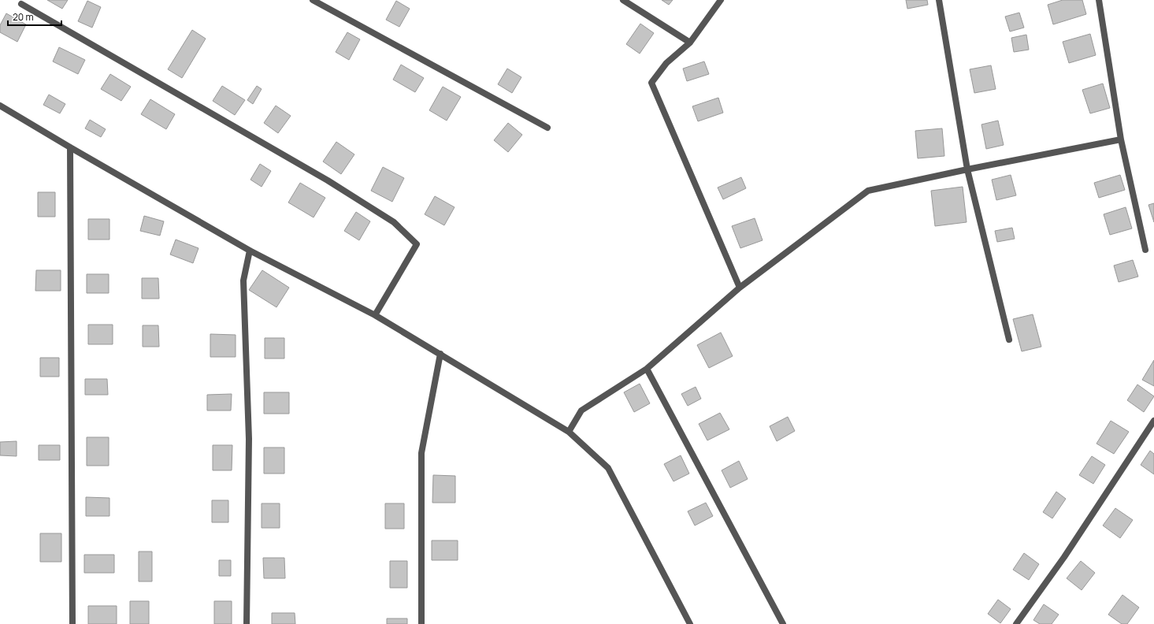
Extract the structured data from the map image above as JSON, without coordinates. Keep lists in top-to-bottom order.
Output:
{
  "scale_bar": "20 m"
}
